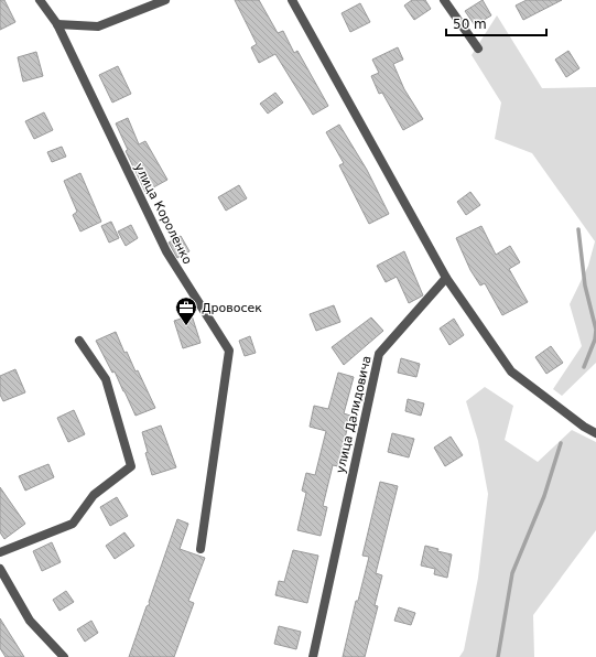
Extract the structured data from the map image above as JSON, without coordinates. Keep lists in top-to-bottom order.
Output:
{
  "streets": {
    "street": ["улица Короленко", "улица Далидовича"]
  },
  "places": {
    "office": ["Дровосек"]
  },
  "scale_bar": "50 m"
}
